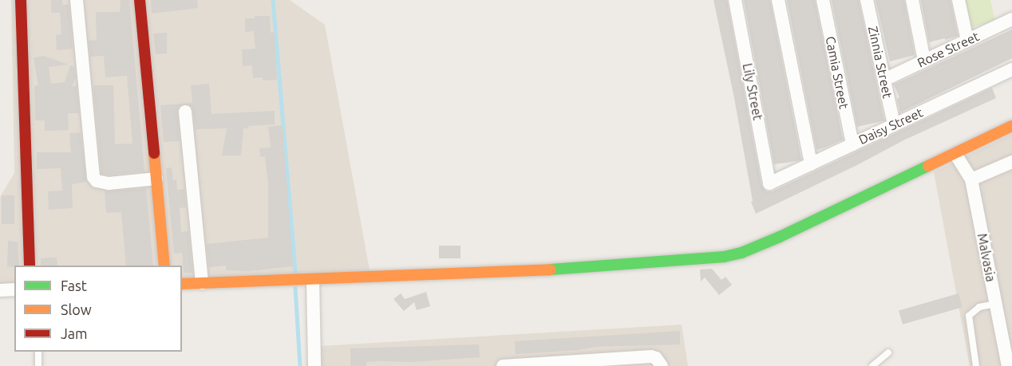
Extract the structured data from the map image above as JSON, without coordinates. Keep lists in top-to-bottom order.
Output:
{
  "streets": {
    "street": [
      "Rose Street",
      "Zinnia Street",
      "Camia Street",
      "Lily Street",
      "Daisy Street",
      "Malvasia"
    ]
  },
  "crossings": [
    ["Rose Street", "Zinnia Street"],
    ["Zinnia Street", "Daisy Street"],
    ["Camia Street", "Daisy Street"],
    ["Lily Street", "Daisy Street"]
  ],
  "legend": ["Fast", "Slow", "Jam"]
}
